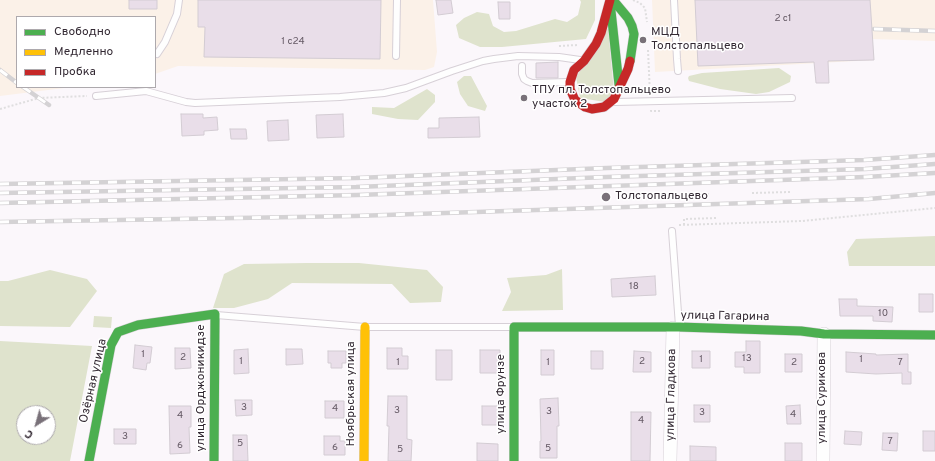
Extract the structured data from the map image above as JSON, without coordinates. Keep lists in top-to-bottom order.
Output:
{
  "streets": {
    "street": [
      "улица Гагарина",
      "Озёрная улица",
      "улица Орджоникидзе",
      "Ноябрьская улица",
      "улица Фрунзе",
      "улица Гладкова",
      "улица Сурикова"
    ]
  },
  "crossings": [
    ["улица Гагарина", "улица Фрунзе"],
    ["улица Гагарина", "улица Гладкова"],
    ["улица Гагарина", "улица Сурикова"],
    ["Озёрная улица", "улица Орджоникидзе"]
  ],
  "places": ["МЦД Толстопальцево", "ТПУ пл. Толстопальцево участок 2", "Толстопальцево"],
  "house_numbers": [
    "2 с1",
    "1 с24",
    "18",
    "10",
    "1",
    "2",
    "13",
    "1",
    "1",
    "1",
    "2",
    "1",
    "1",
    "2",
    "7",
    "3",
    "4",
    "3",
    "3",
    "3",
    "4",
    "4",
    "4",
    "3",
    "7",
    "5",
    "6",
    "6",
    "5",
    "5"
  ],
  "legend": ["Свободно", "Медленно", "Пробка"],
  "north": "bottom left"
}
